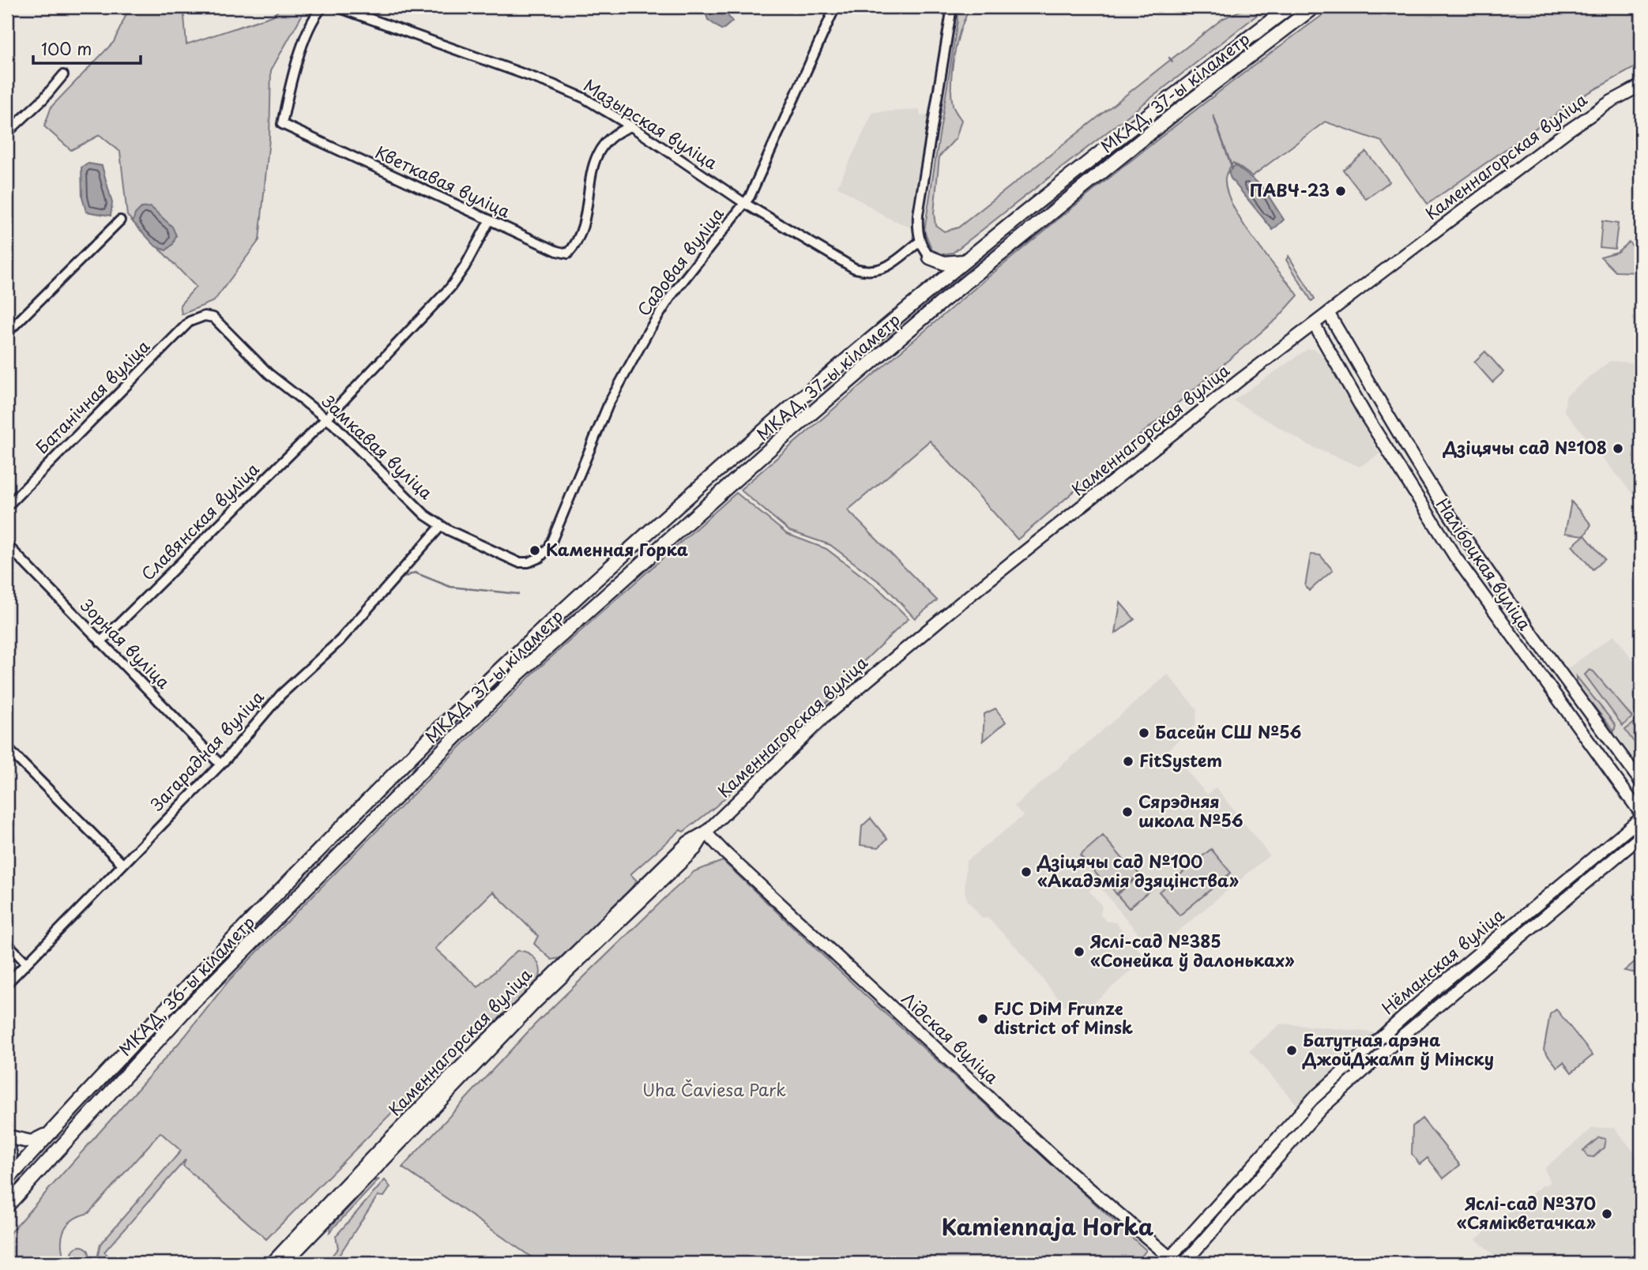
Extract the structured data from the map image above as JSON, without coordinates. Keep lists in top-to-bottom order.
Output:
{
  "streets": {
    "highway": ["МКАД, 37-ы кіламетр", "МКАД, 36-ы кіламетр"],
    "main road": [
      "Каменнагорская вуліца",
      "Налібоцкая вуліца",
      "Нёманская вуліца",
      "Лідская вуліца"
    ],
    "street": [
      "Мазырская вуліца",
      "Кветкавая вуліца",
      "Садовая вуліца",
      "Батанічная вуліца",
      "Замкавая вуліца",
      "Славянская вуліца",
      "Зорная вуліца",
      "Загарадная вуліца"
    ]
  },
  "crossings": [
    ["МКАД, 37-ы кіламетр", "МКАД, 36-ы кіламетр"],
    ["Мазырская вуліца", "Кветкавая вуліца"],
    ["Мазырская вуліца", "Садовая вуліца"],
    ["Каменнагорская вуліца", "Налібоцкая вуліца"],
    ["Каменнагорская вуліца", "Лідская вуліца"],
    ["Кветкавая вуліца", "Славянская вуліца"],
    ["Садовая вуліца", "Замкавая вуліца"],
    ["Батанічная вуліца", "Замкавая вуліца"],
    ["Замкавая вуліца", "Славянская вуліца"],
    ["Замкавая вуліца", "Загарадная вуліца"],
    ["Славянская вуліца", "Зорная вуліца"],
    ["Зорная вуліца", "Загарадная вуліца"],
    ["Нёманская вуліца", "Лідская вуліца"]
  ],
  "districts": ["Kamiennaja Horka"],
  "parks": ["Uha Čaviesa Park"],
  "places": [
    "ПАВЧ-23",
    "Дзіцячы сад №108",
    "Каменная Горка",
    "Басейн СШ №56",
    "FitSystem",
    "Сярэдняя школа №56",
    "Дзіцячы сад №100 «Акадэмія дзяцінства»",
    "Яслі-сад №385 «Сонейка ў далоньках»",
    "FJC DiM Frunze district of Minsk",
    "Батутная арэна ДжойДжамп ў Мінску",
    "Яслі-сад №370 «Сямікветачка»"
  ],
  "scale_bar": "100 m"
}
